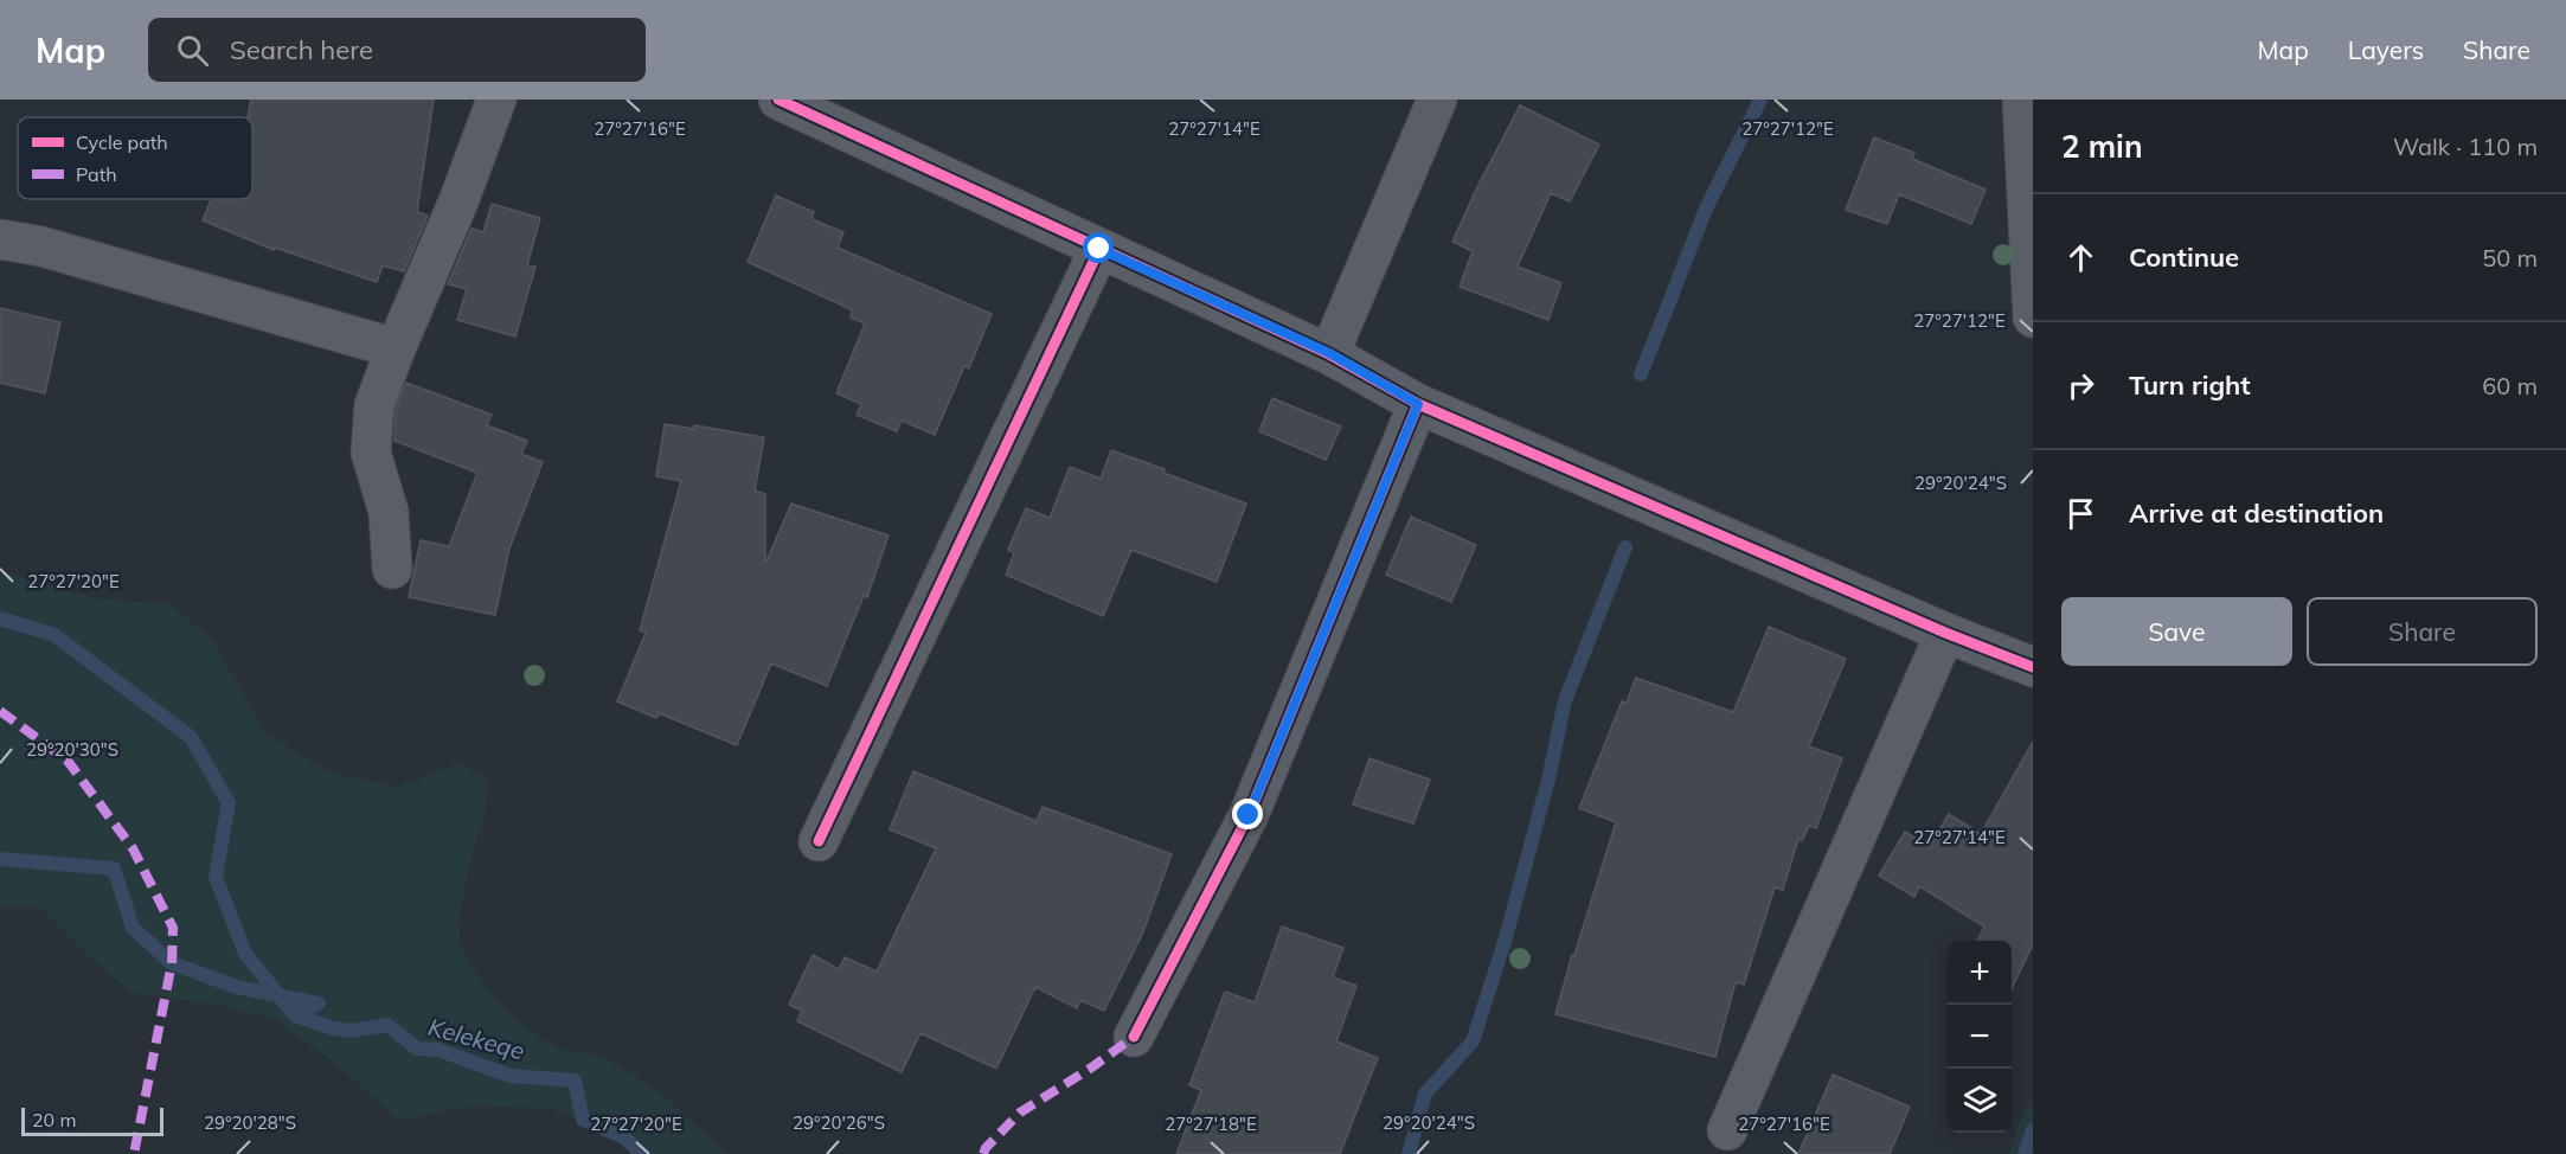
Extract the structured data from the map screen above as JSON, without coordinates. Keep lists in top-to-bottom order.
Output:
{
  "water": ["Kelekeqe"],
  "legend": ["Cycle path", "Path"],
  "scale_bar": "20 m",
  "page": {
    "header": "Map",
    "search": "Search here",
    "nav": ["Map", "Layers", "Share"],
    "heading": ["2 min", "Walk · 110 m"],
    "list": [
      ["Continue", "50 m"],
      ["Turn right", "60 m"],
      "Arrive at destination"
    ],
    "buttons": ["Save", "Share"],
    "map_buttons": ["+", "−"],
    "scale": "20 m"
  },
  "coordinates": [
    "27°27'14\"E",
    "27°27'16\"E",
    "27°27'12\"E",
    "29°20'24\"S",
    "27°27'20\"E",
    "29°20'30\"S",
    "29°20'28\"S",
    "29°20'26\"S",
    "27°27'18\"E"
  ]
}
